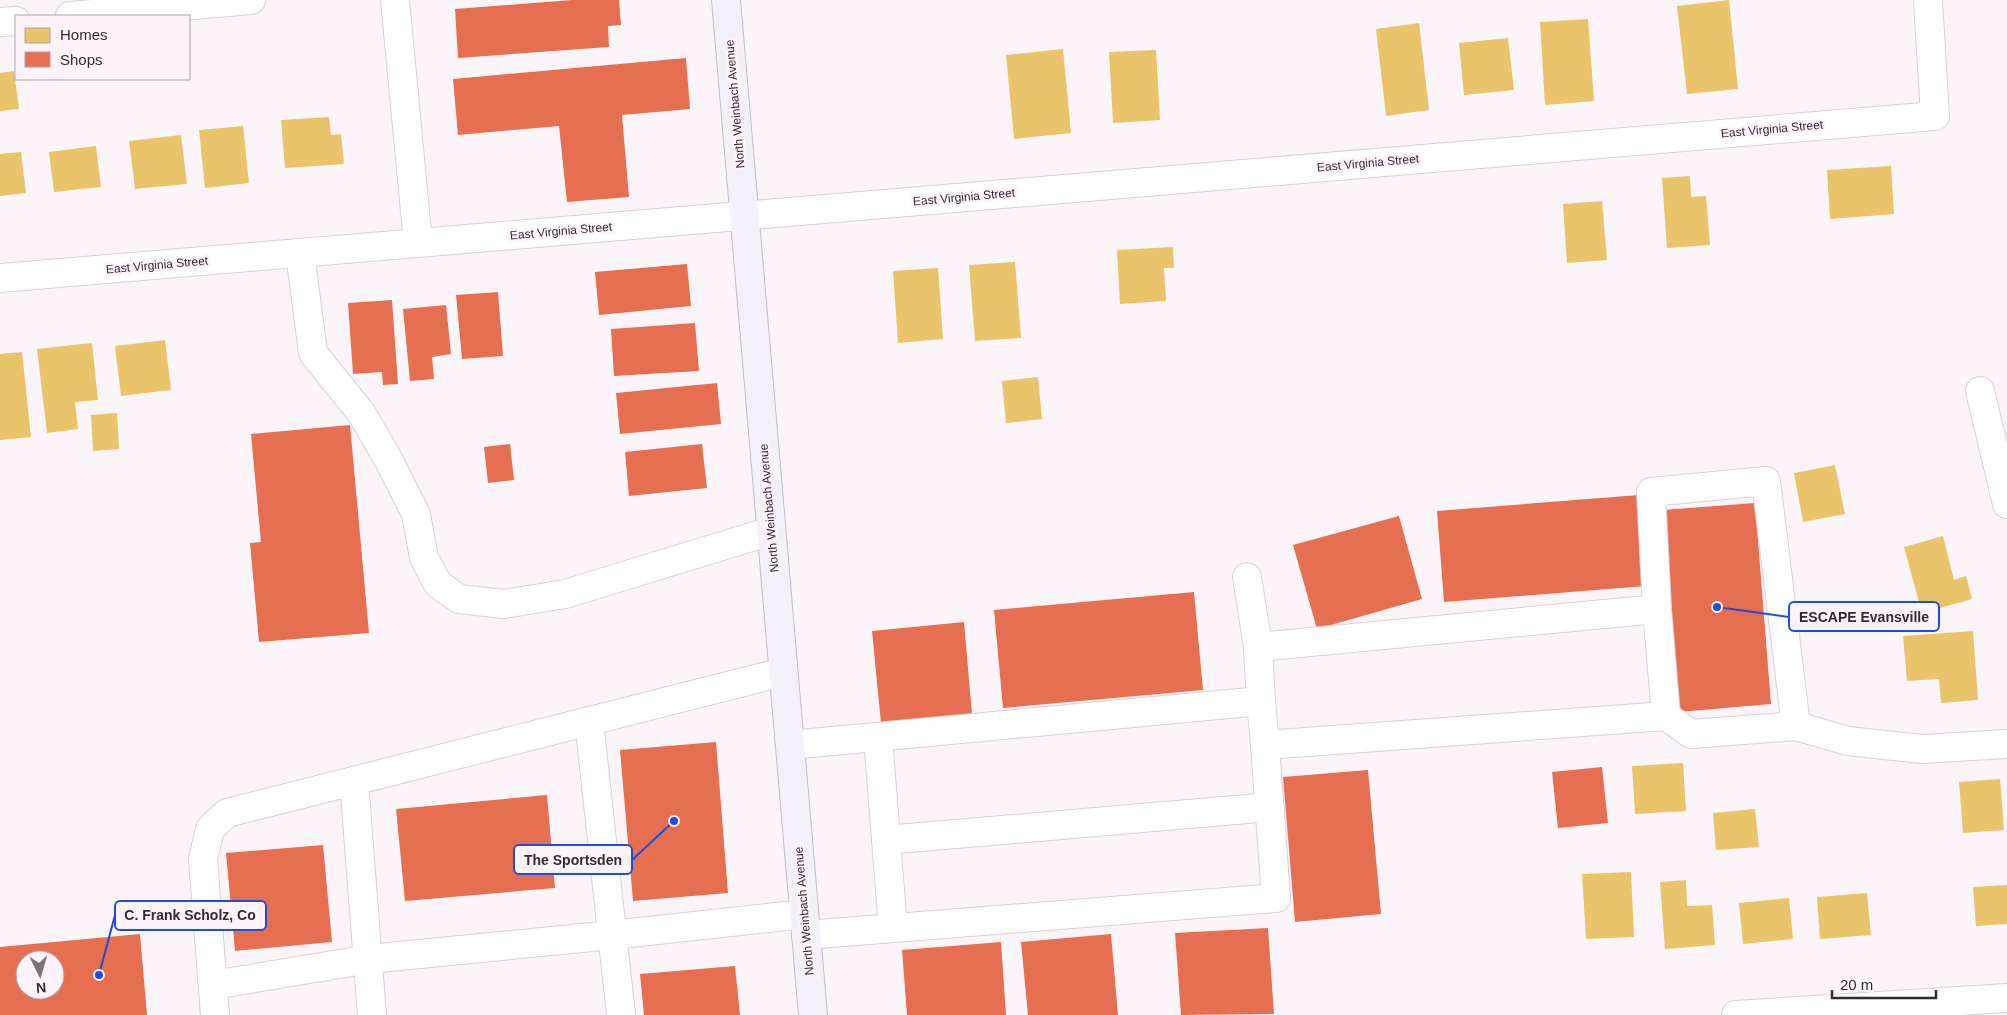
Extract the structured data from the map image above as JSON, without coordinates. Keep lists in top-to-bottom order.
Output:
{
  "streets": {
    "main road": ["North Weinbach Avenue"],
    "street": ["East Virginia Street"]
  },
  "crossings": [
    ["North Weinbach Avenue", "East Virginia Street"]
  ],
  "places": ["ESCAPE Evansville", "The Sportsden", "C. Frank Scholz, Co"],
  "legend": ["Homes", "Shops"],
  "scale_bar": "20 m",
  "north": "bottom"
}
